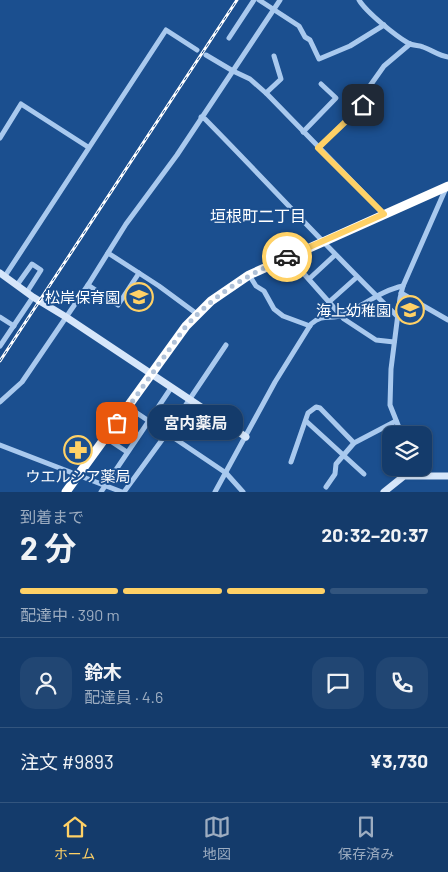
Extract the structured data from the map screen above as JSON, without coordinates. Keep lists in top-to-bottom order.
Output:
{
  "districts": ["垣根町二丁目"],
  "places": {
    "school or university": ["松岸保育園", "海上幼稚園"],
    "other": ["宮内薬局"],
    "pharmacy": ["ウエルシア薬局"]
  },
  "page": {
    "bubble": "宮内薬局",
    "heading": ["2 分", "到着まで", "20:32–20:37"],
    "panel": [
      "鈴木",
      "配達員 · 4.6",
      "注文 #9893",
      "¥3,730"
    ],
    "bar": "配達中 · 390 m",
    "tabs": ["ホーム", "地図", "保存済み"]
  }
}
